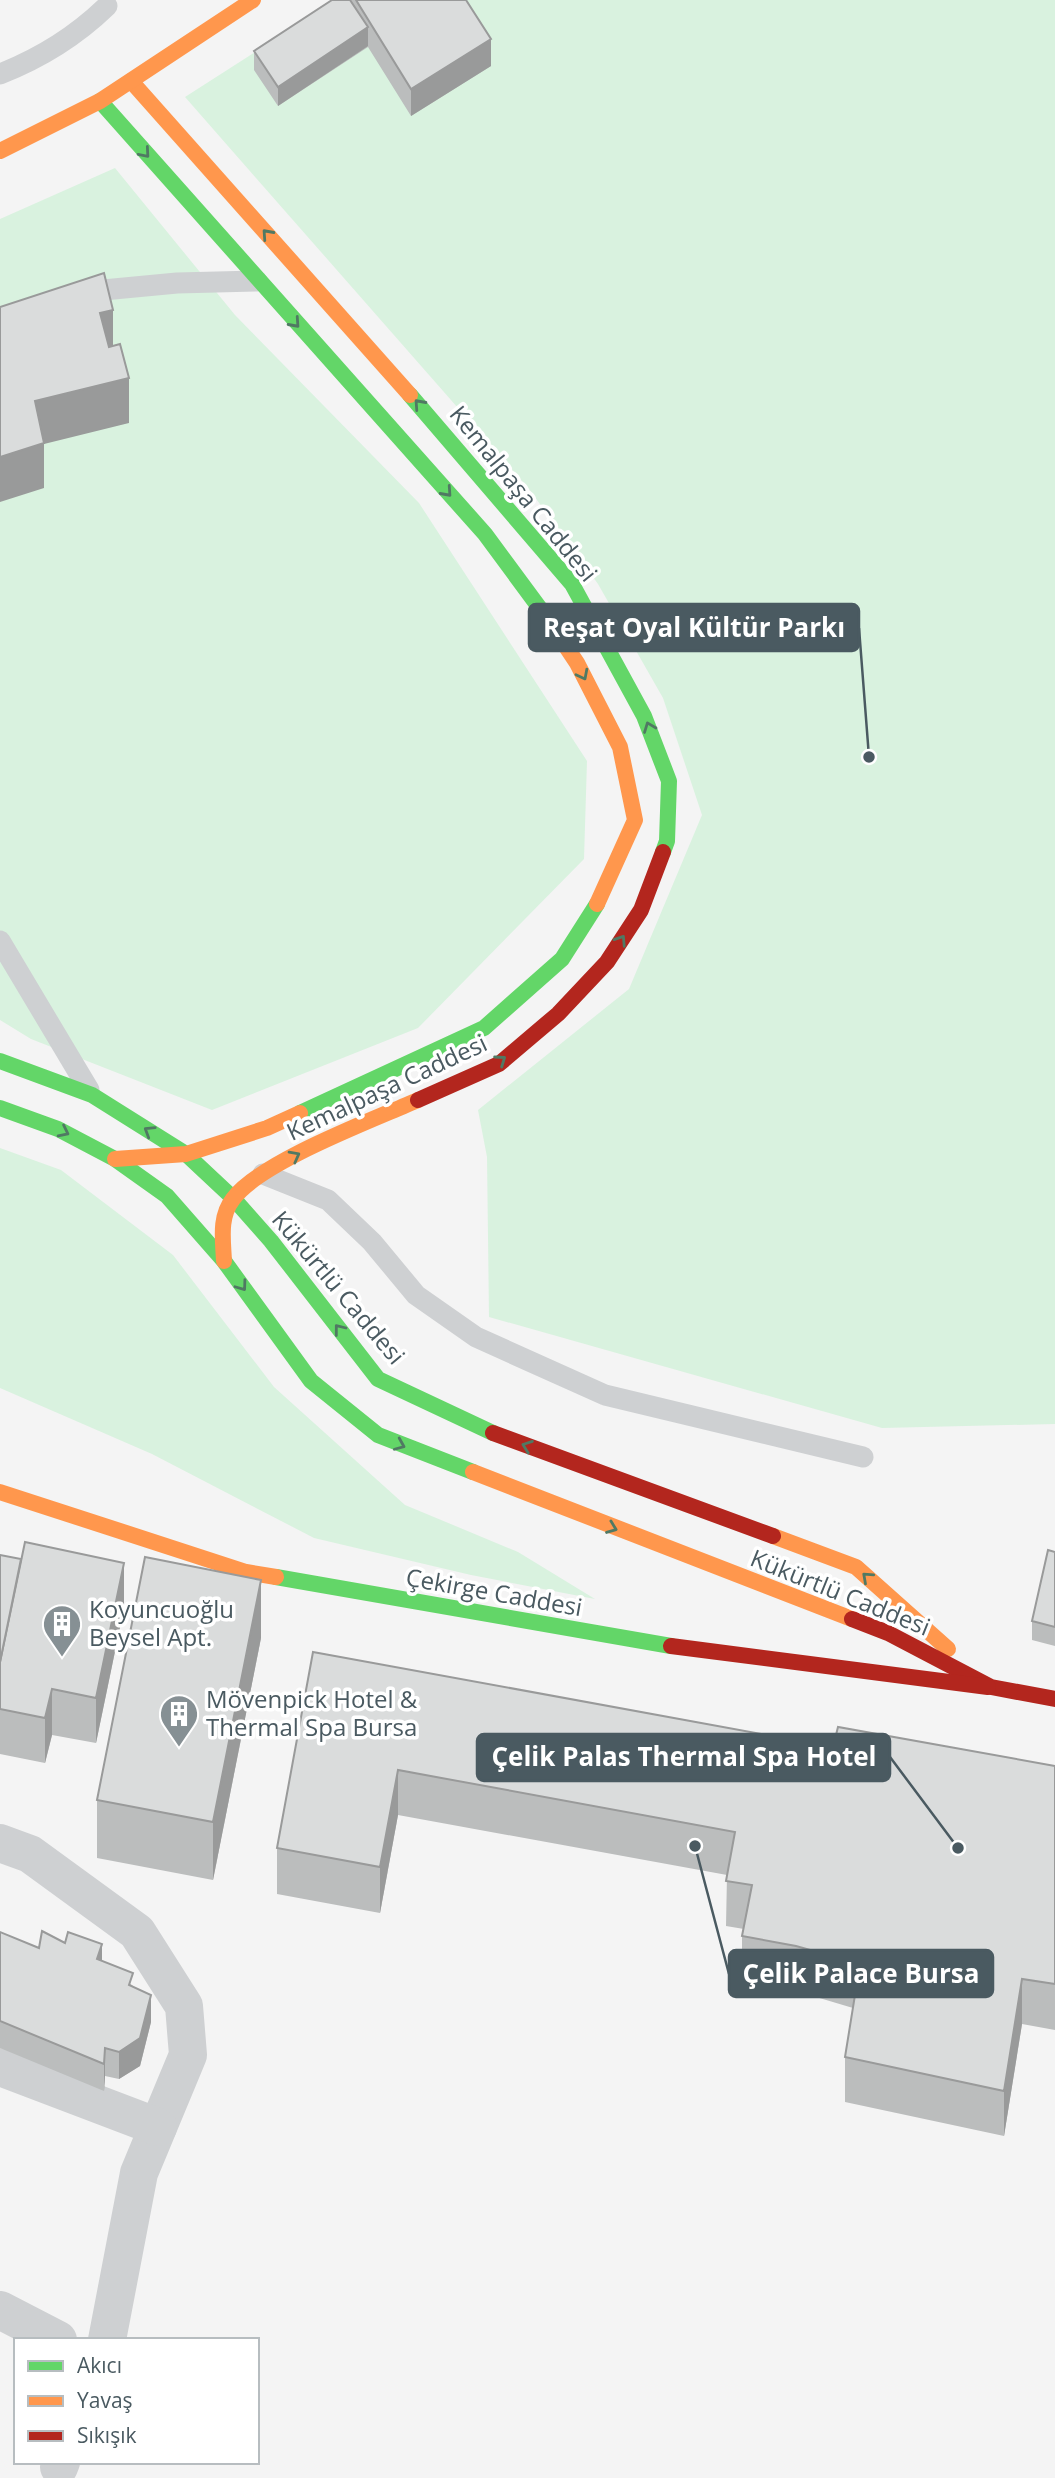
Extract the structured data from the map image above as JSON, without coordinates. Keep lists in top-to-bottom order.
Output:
{
  "streets": {
    "main road": ["Kemalpaşa Caddesi", "Kükürtlü Caddesi", "Çekirge Caddesi"]
  },
  "crossings": [
    ["Kemalpaşa Caddesi", "Kükürtlü Caddesi"],
    ["Kükürtlü Caddesi", "Çekirge Caddesi"]
  ],
  "places": {
    "other": ["Reşat Oyal Kültür Parkı", "Çelik Palace Bursa", "Çelik Palas Thermal Spa Hotel"],
    "building": ["Koyuncuoğlu Beysel Apt.", "Mövenpick Hotel & Thermal Spa Bursa"]
  },
  "legend": ["Akıcı", "Yavaş", "Sıkışık"]
}
